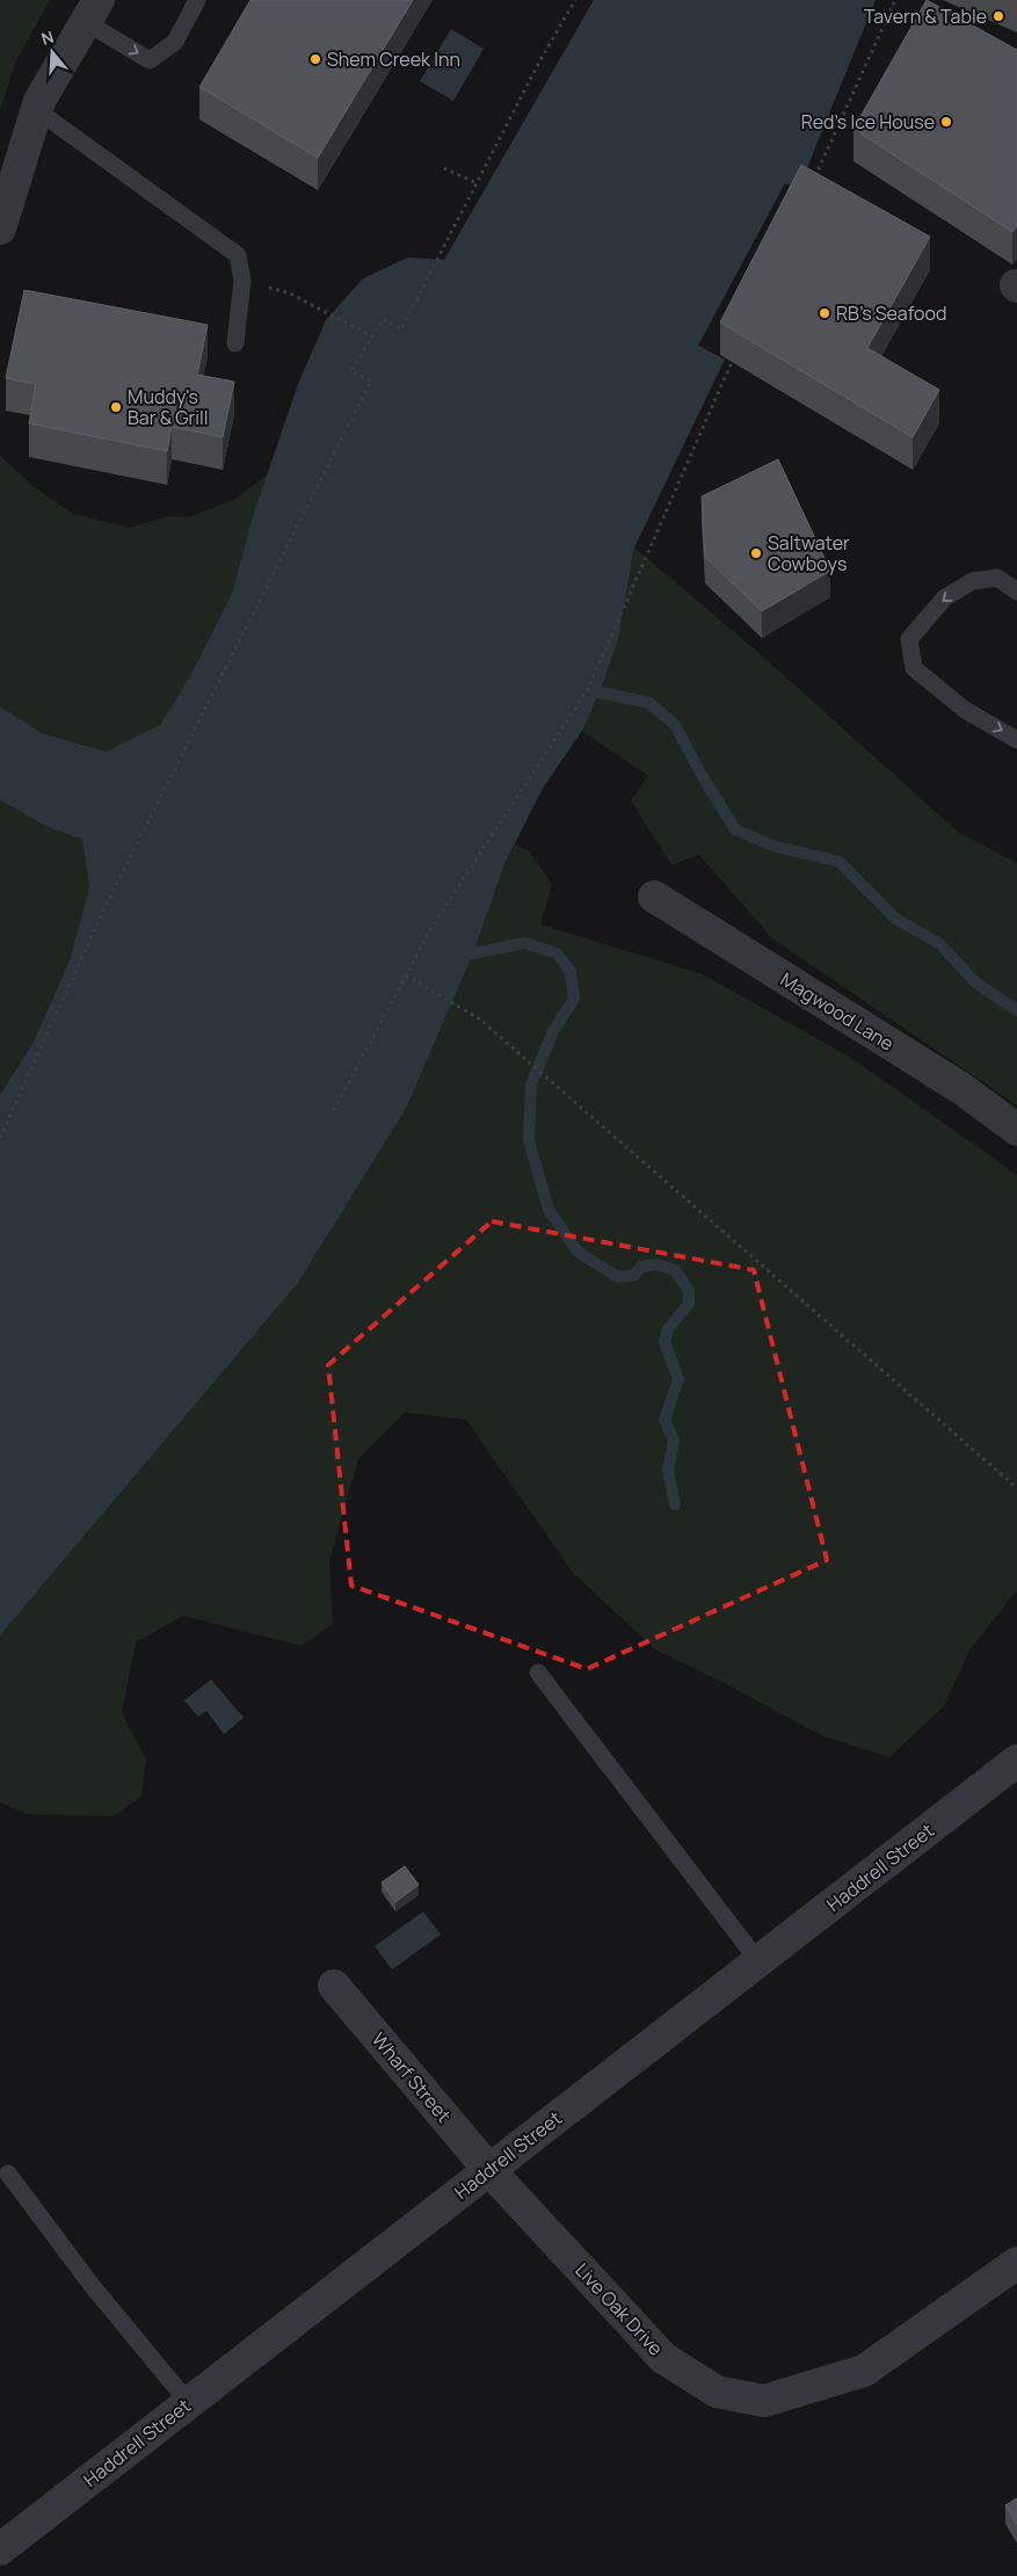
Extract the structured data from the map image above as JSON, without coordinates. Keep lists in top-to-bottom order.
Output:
{
  "streets": {
    "street": [
      "Magwood Lane",
      "Haddrell Street",
      "Wharf Street",
      "Live Oak Drive"
    ]
  },
  "crossings": [
    ["Haddrell Street", "Wharf Street"],
    ["Haddrell Street", "Live Oak Drive"],
    ["Wharf Street", "Live Oak Drive"]
  ],
  "places": [
    "Tavern & Table",
    "Shem Creek Inn",
    "Red's Ice House",
    "RB's Seafood",
    "Muddy's Bar & Grill",
    "Saltwater Cowboys"
  ],
  "north": "top"
}
